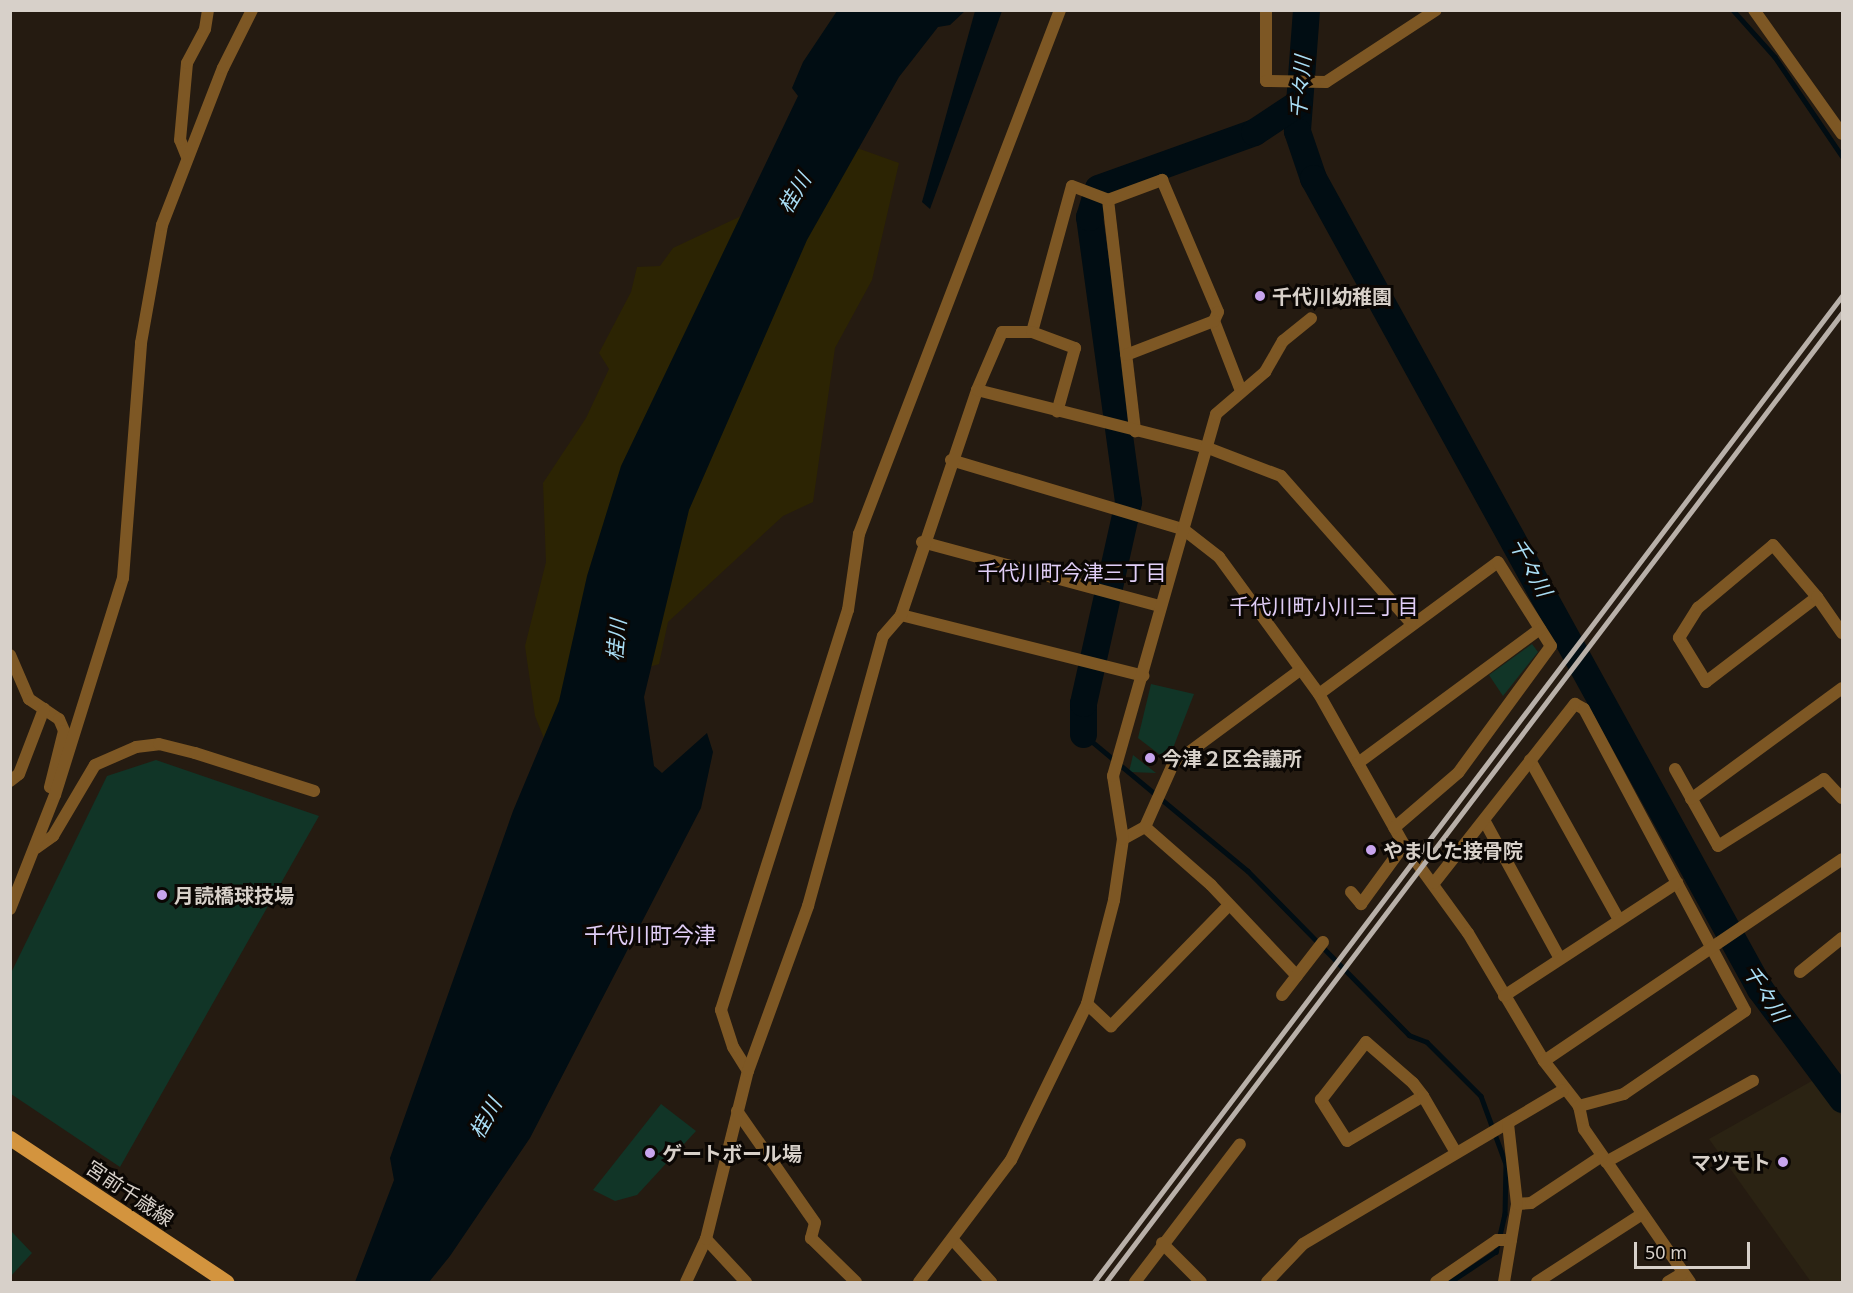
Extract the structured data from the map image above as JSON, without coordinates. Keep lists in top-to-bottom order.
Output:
{
  "streets": {
    "main road": ["宮前千歳線"]
  },
  "districts": ["千代川町今津三丁目", "千代川町小川三丁目", "千代川町今津"],
  "water": ["千々川", "桂川"],
  "places": [
    "千代川幼稚園",
    "今津２区会議所",
    "やました接骨院",
    "月読橋球技場",
    "ゲートボール場",
    "マツモト"
  ],
  "scale_bar": "50 m"
}
